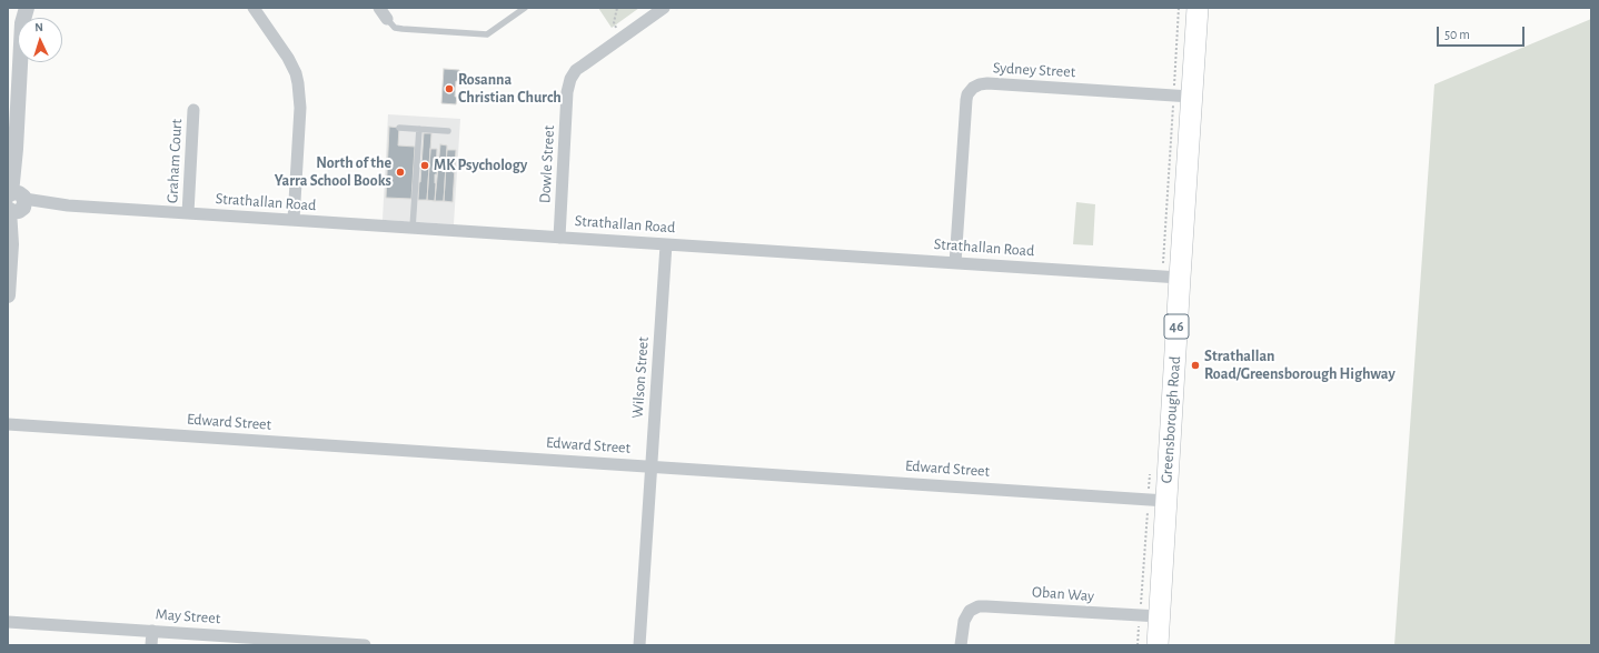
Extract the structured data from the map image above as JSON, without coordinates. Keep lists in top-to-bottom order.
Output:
{
  "streets": {
    "highway": ["46", "Greensborough Road"],
    "street": [
      "Sydney Street",
      "Graham Court",
      "Dowle Street",
      "Strathallan Road",
      "Wilson Street",
      "Edward Street",
      "Oban Way",
      "May Street"
    ]
  },
  "crossings": [
    ["Sydney Street", "Strathallan Road"],
    ["Sydney Street", "Greensborough Road"],
    ["Graham Court", "Strathallan Road"],
    ["Dowle Street", "Strathallan Road"],
    ["Strathallan Road", "Wilson Street"],
    ["Strathallan Road", "Greensborough Road"],
    ["Wilson Street", "Edward Street"],
    ["Greensborough Road", "Edward Street"],
    ["Greensborough Road", "Oban Way"]
  ],
  "places": [
    "Rosanna Christian Church",
    "MK Psychology",
    "North of the Yarra School Books",
    "Strathallan Road/Greensborough Highway"
  ],
  "scale_bar": "50 m",
  "north": "top"
}
